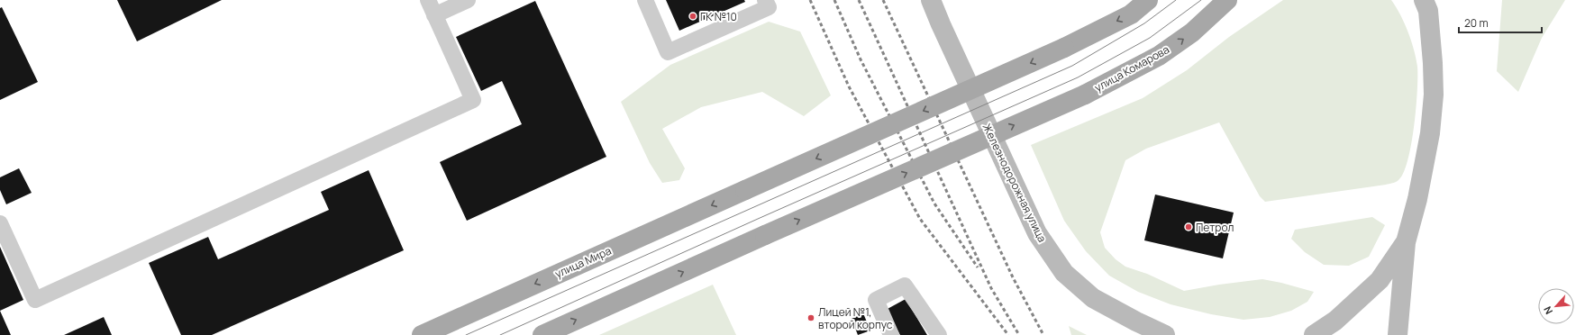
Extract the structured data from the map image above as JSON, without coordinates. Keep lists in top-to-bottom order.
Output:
{
  "streets": {
    "main road": ["улица Комарова", "Железнодорожная улица", "улица Мира"]
  },
  "one_way": ["улица Комарова", "улица Мира"],
  "places": ["ГК №10", "Петрол", "Лицей №1, второй корпус"],
  "scale_bar": "20 m",
  "north": "bottom left"
}
